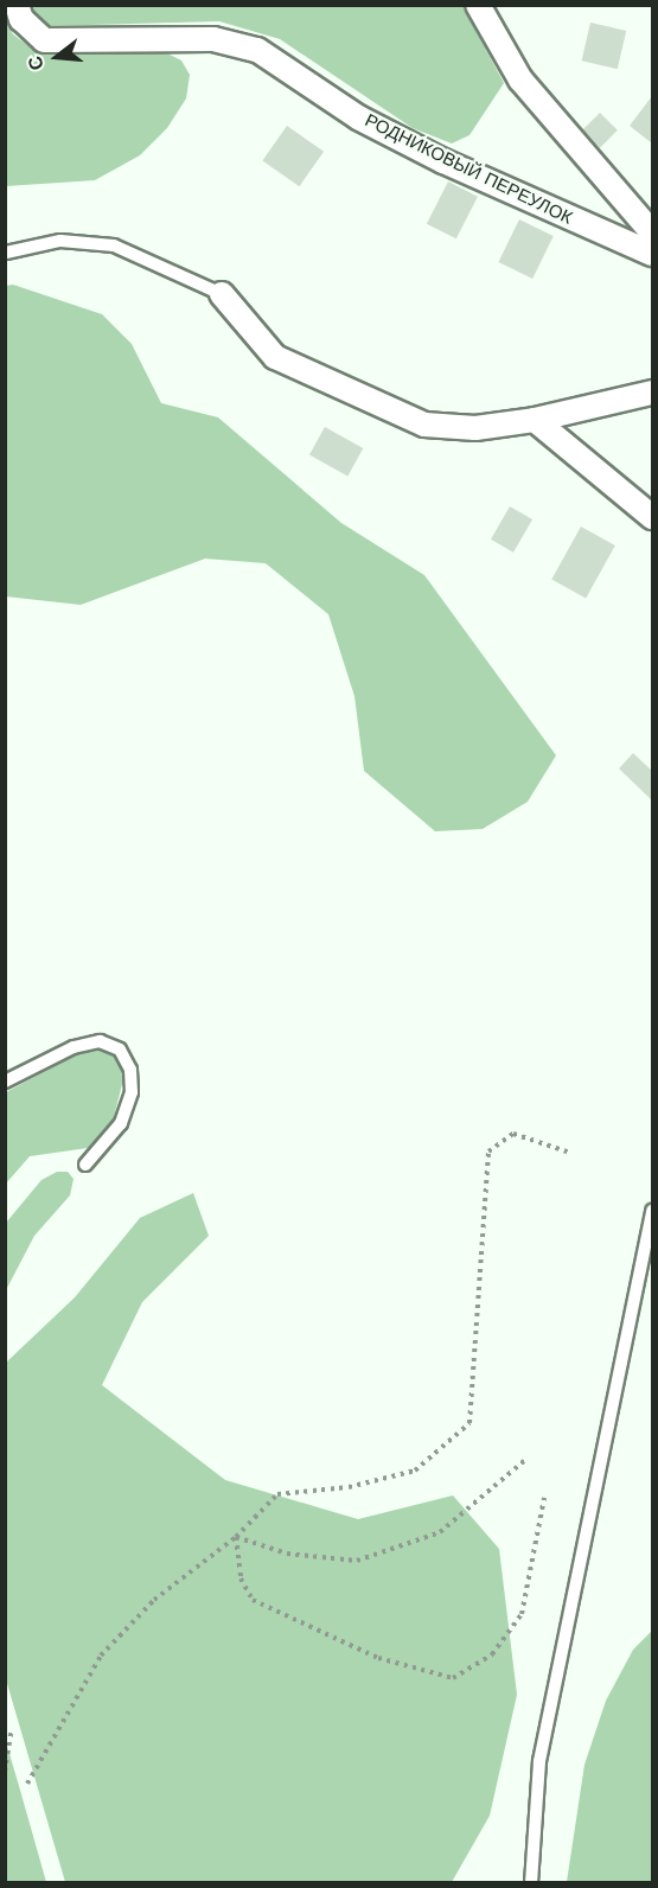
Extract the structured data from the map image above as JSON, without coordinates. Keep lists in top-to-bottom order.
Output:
{
  "streets": {
    "street": ["РОДНИКОВЫЙ ПЕРЕУЛОК"]
  },
  "north": "left"
}
